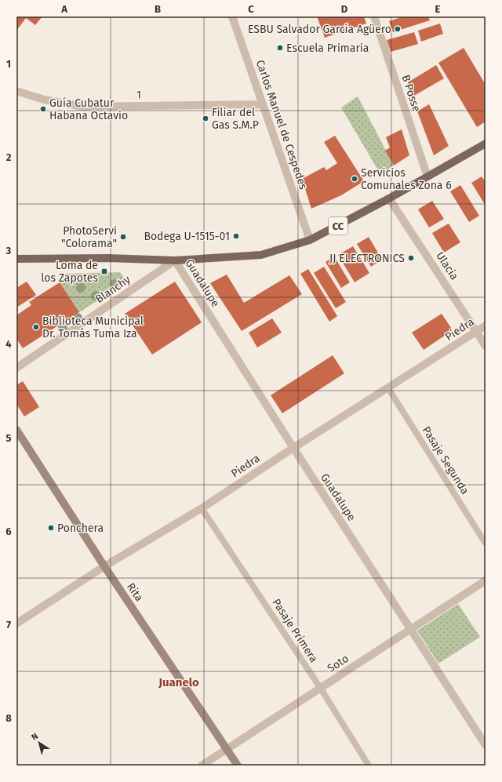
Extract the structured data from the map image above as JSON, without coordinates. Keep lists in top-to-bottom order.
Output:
{
  "streets": {
    "main road": ["CC"],
    "street": [
      "B Posse",
      "1",
      "Carlos Manuel de Cespedes",
      "Ulacia",
      "Guadalupe",
      "Blanchy",
      "Piedra",
      "Rita",
      "Soto"
    ],
    "lane": ["Pasaje Segunda", "Pasaje Primera"]
  },
  "crossings": [
    ["B Posse", "CC"],
    ["1", "Carlos Manuel de Cespedes"],
    ["Carlos Manuel de Cespedes", "CC"],
    ["CC", "Ulacia"],
    ["CC", "Guadalupe"],
    ["CC", "Blanchy"],
    ["Ulacia", "Piedra"],
    ["Guadalupe", "Blanchy"],
    ["Guadalupe", "Piedra"],
    ["Guadalupe", "Soto"],
    ["Piedra", "Pasaje Segunda"],
    ["Piedra", "Rita"],
    ["Piedra", "Pasaje Primera"],
    ["Rita", "Soto"],
    ["Pasaje Primera", "Soto"]
  ],
  "districts": ["Juanelo"],
  "places": {
    "other": [
      "ESBU Salvador García Agüero",
      "Escuela Primaria",
      "Guía Cubatur Habana Octavio",
      "Filiar del Gas S.M.P",
      "Servicios Comunales Zona 6",
      "Bodega U-1515-01",
      "PhotoServi \"Colorama\"",
      "JJ ELECTRONICS",
      "Biblioteca Municipal Dr. Tomás Tuma Iza",
      "Ponchera"
    ],
    "transit": ["Loma de los Zapotes"]
  },
  "north": "top left",
  "grid": {
    "columns": [
      "A",
      "B",
      "C",
      "D",
      "E"
    ],
    "rows": [
      "1",
      "2",
      "3",
      "4",
      "5",
      "6",
      "7",
      "8"
    ]
  }
}
